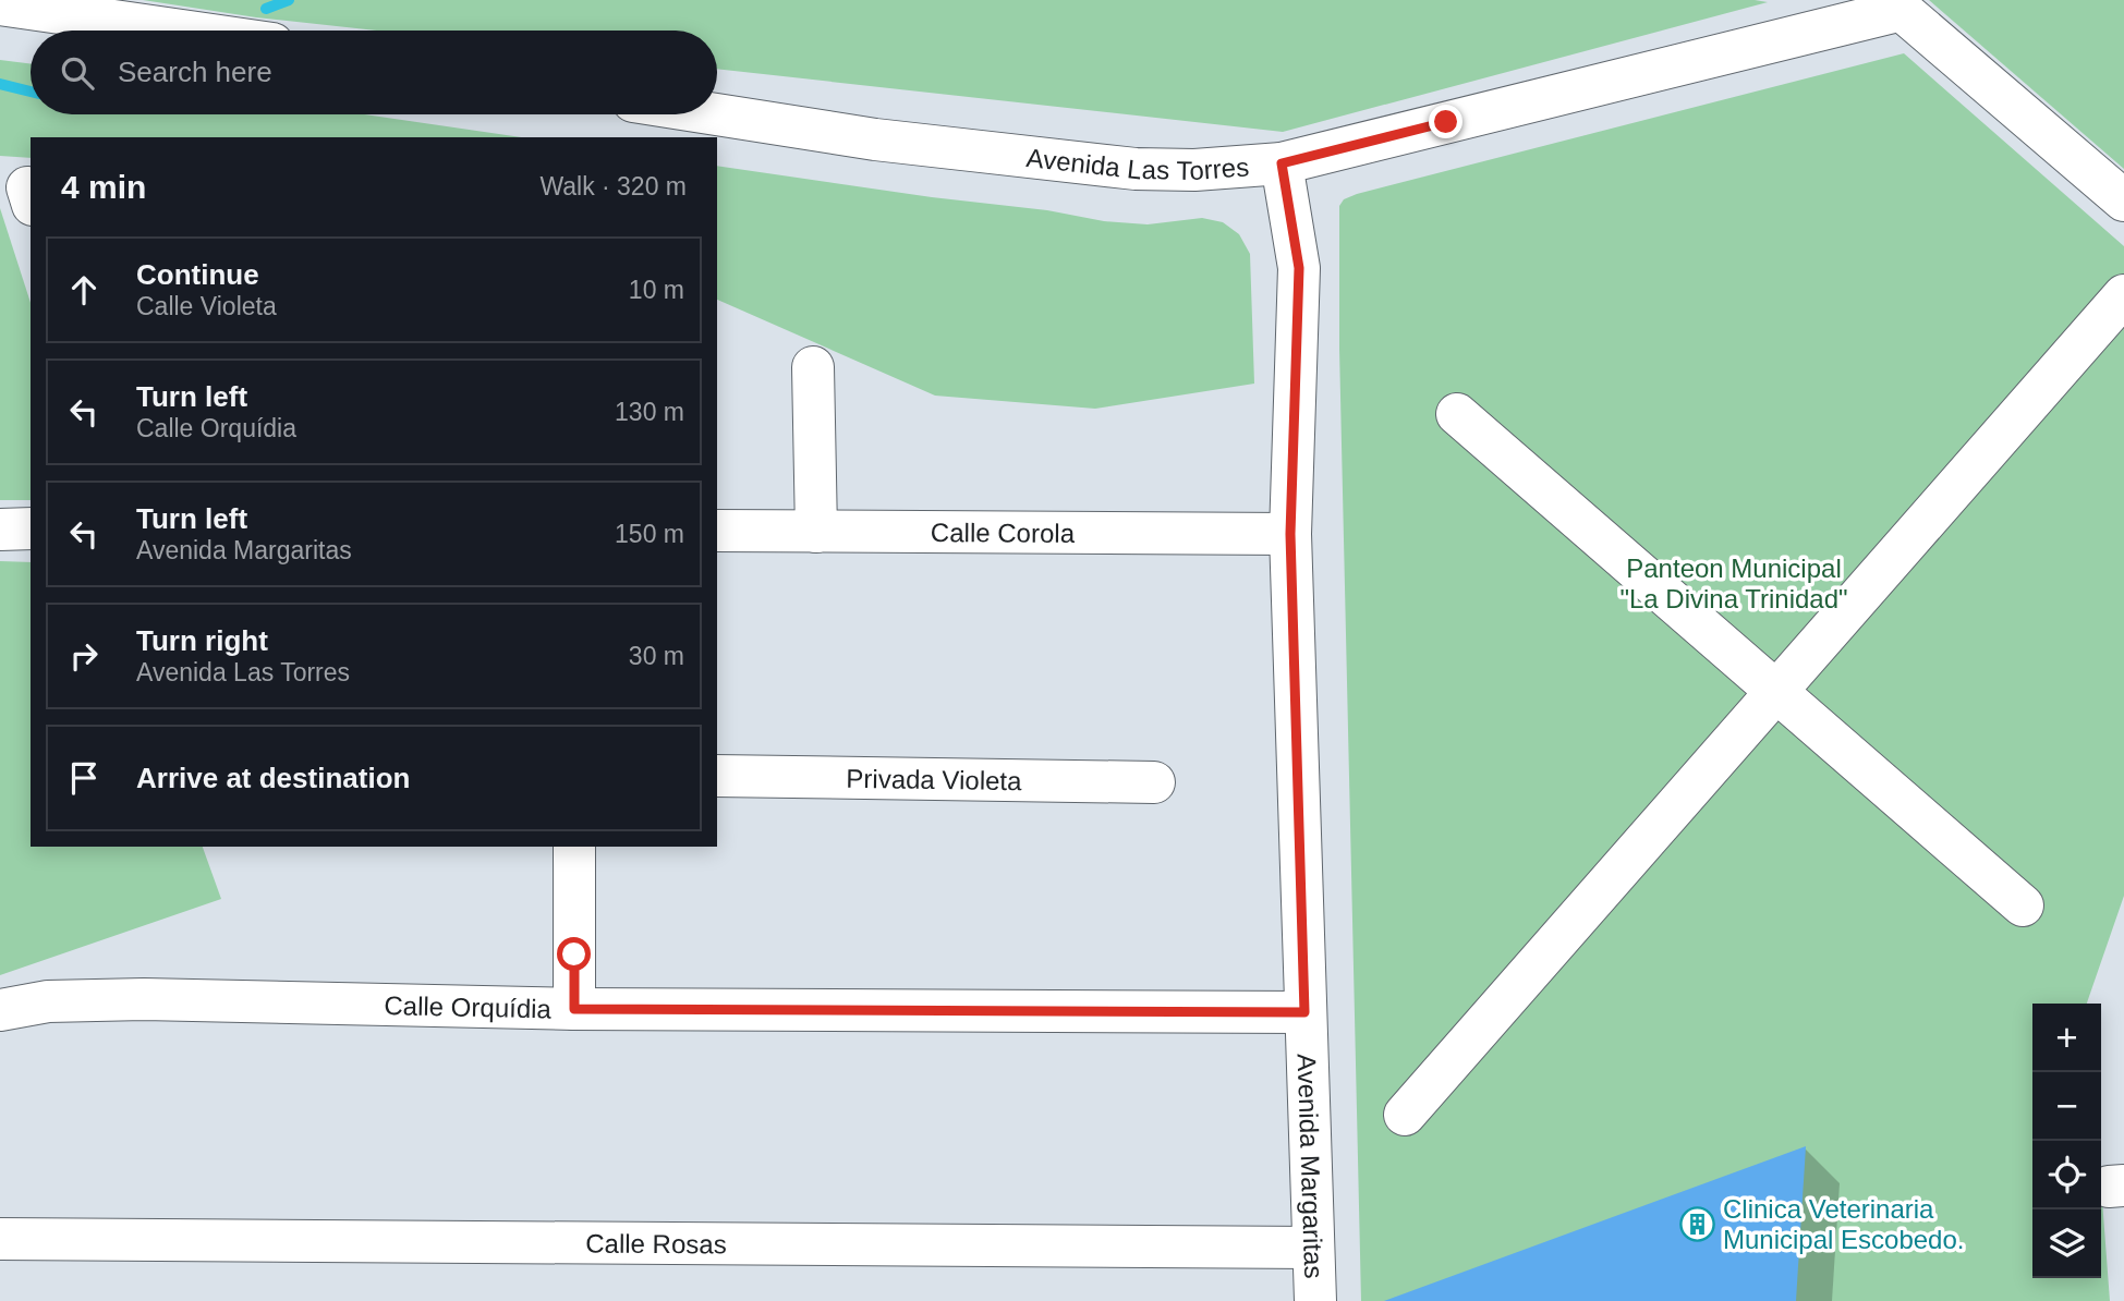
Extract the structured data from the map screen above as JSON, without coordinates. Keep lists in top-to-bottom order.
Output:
{
  "streets": {
    "street": [
      "Avenida Las Torres",
      "Calle Corola",
      "Privada Violeta",
      "Calle Orquídia",
      "Avenida Margaritas",
      "Calle Rosas"
    ]
  },
  "crossings": [
    ["Avenida Las Torres", "Avenida Margaritas"],
    ["Calle Corola", "Avenida Margaritas"],
    ["Calle Orquídia", "Avenida Margaritas"],
    ["Avenida Margaritas", "Calle Rosas"]
  ],
  "parks": ["Panteon Municipal \"La Divina Trinidad\""],
  "places": {
    "building": ["Clinica Veterinaria Municipal Escobedo."]
  },
  "page": {
    "search": "Search here",
    "heading": ["4 min", "Walk · 320 m"],
    "list": [
      ["Continue", "Calle Violeta", "10 m"],
      ["Turn left", "Calle Orquídia", "130 m"],
      ["Turn left", "Avenida Margaritas", "150 m"],
      ["Turn right", "Avenida Las Torres", "30 m"],
      "Arrive at destination"
    ],
    "map_buttons": ["+", "−"]
  }
}
